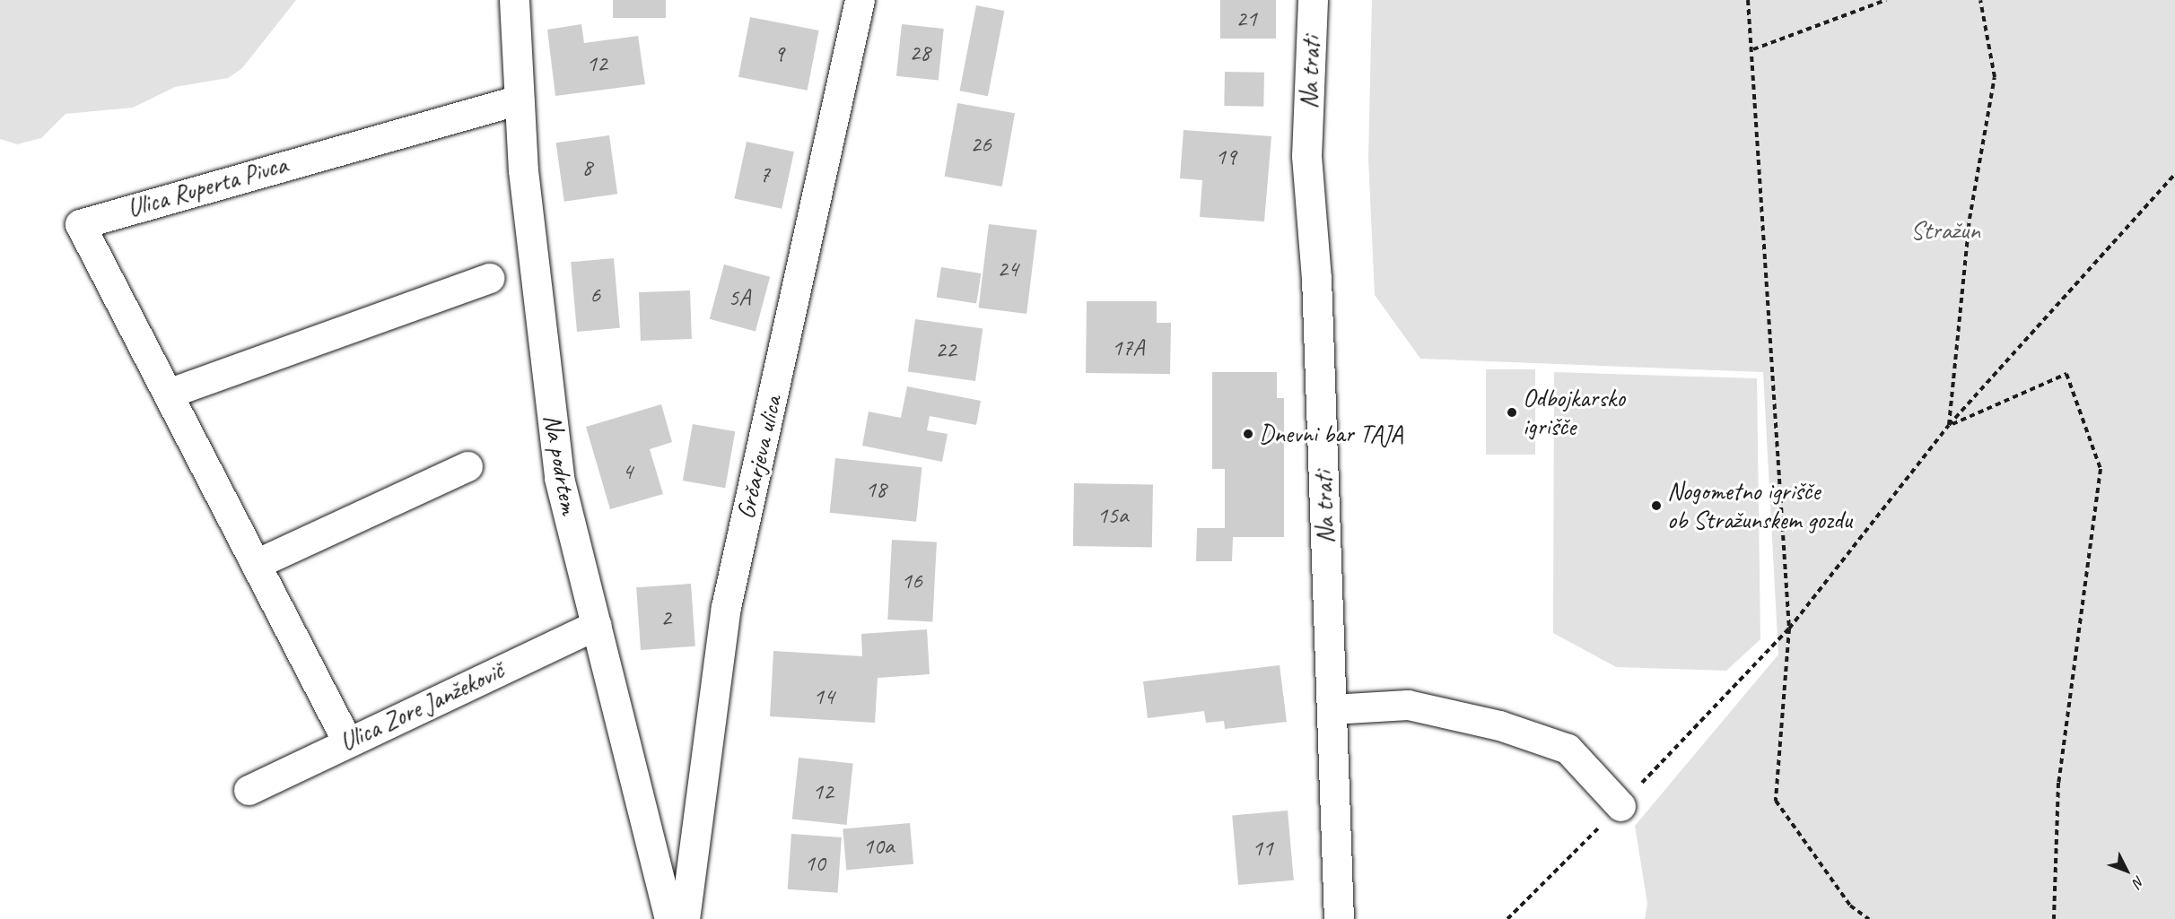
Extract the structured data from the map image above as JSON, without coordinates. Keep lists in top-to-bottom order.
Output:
{
  "streets": {
    "street": [
      "Na trati",
      "Ulica Ruperta Pivca",
      "Grčarjeva ulica",
      "Na podrtem",
      "Ulica Zore Janžekovič"
    ]
  },
  "crossings": [
    ["Ulica Ruperta Pivca", "Na podrtem"],
    ["Ulica Ruperta Pivca", "Ulica Zore Janžekovič"],
    ["Na podrtem", "Ulica Zore Janžekovič"]
  ],
  "parks": ["Stražun"],
  "places": ["Odbojkarsko igrišče", "Dnevni bar TAJA", "Nogometno igrišče ob Stražunskem gozdu"],
  "house_numbers": [
    "21",
    "28",
    "9",
    "12",
    "26",
    "19",
    "8",
    "7",
    "24",
    "6",
    "5A",
    "17A",
    "22",
    "4",
    "18",
    "15a",
    "16",
    "2",
    "14",
    "12",
    "10a",
    "11",
    "10"
  ],
  "north": "bottom right"
}
